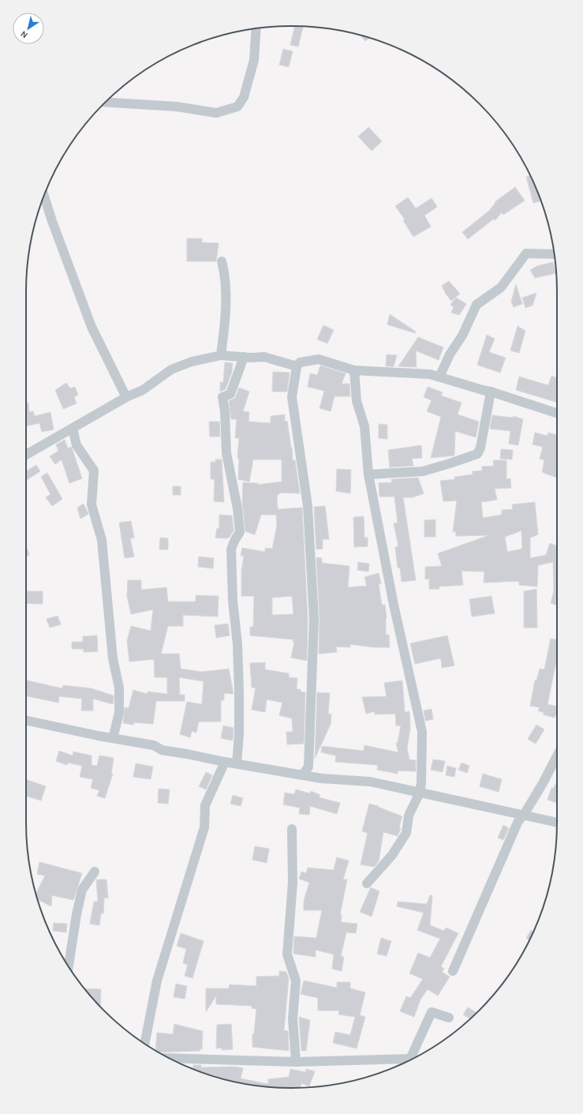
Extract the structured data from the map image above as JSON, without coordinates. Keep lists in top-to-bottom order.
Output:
{
  "north": "bottom left"
}
